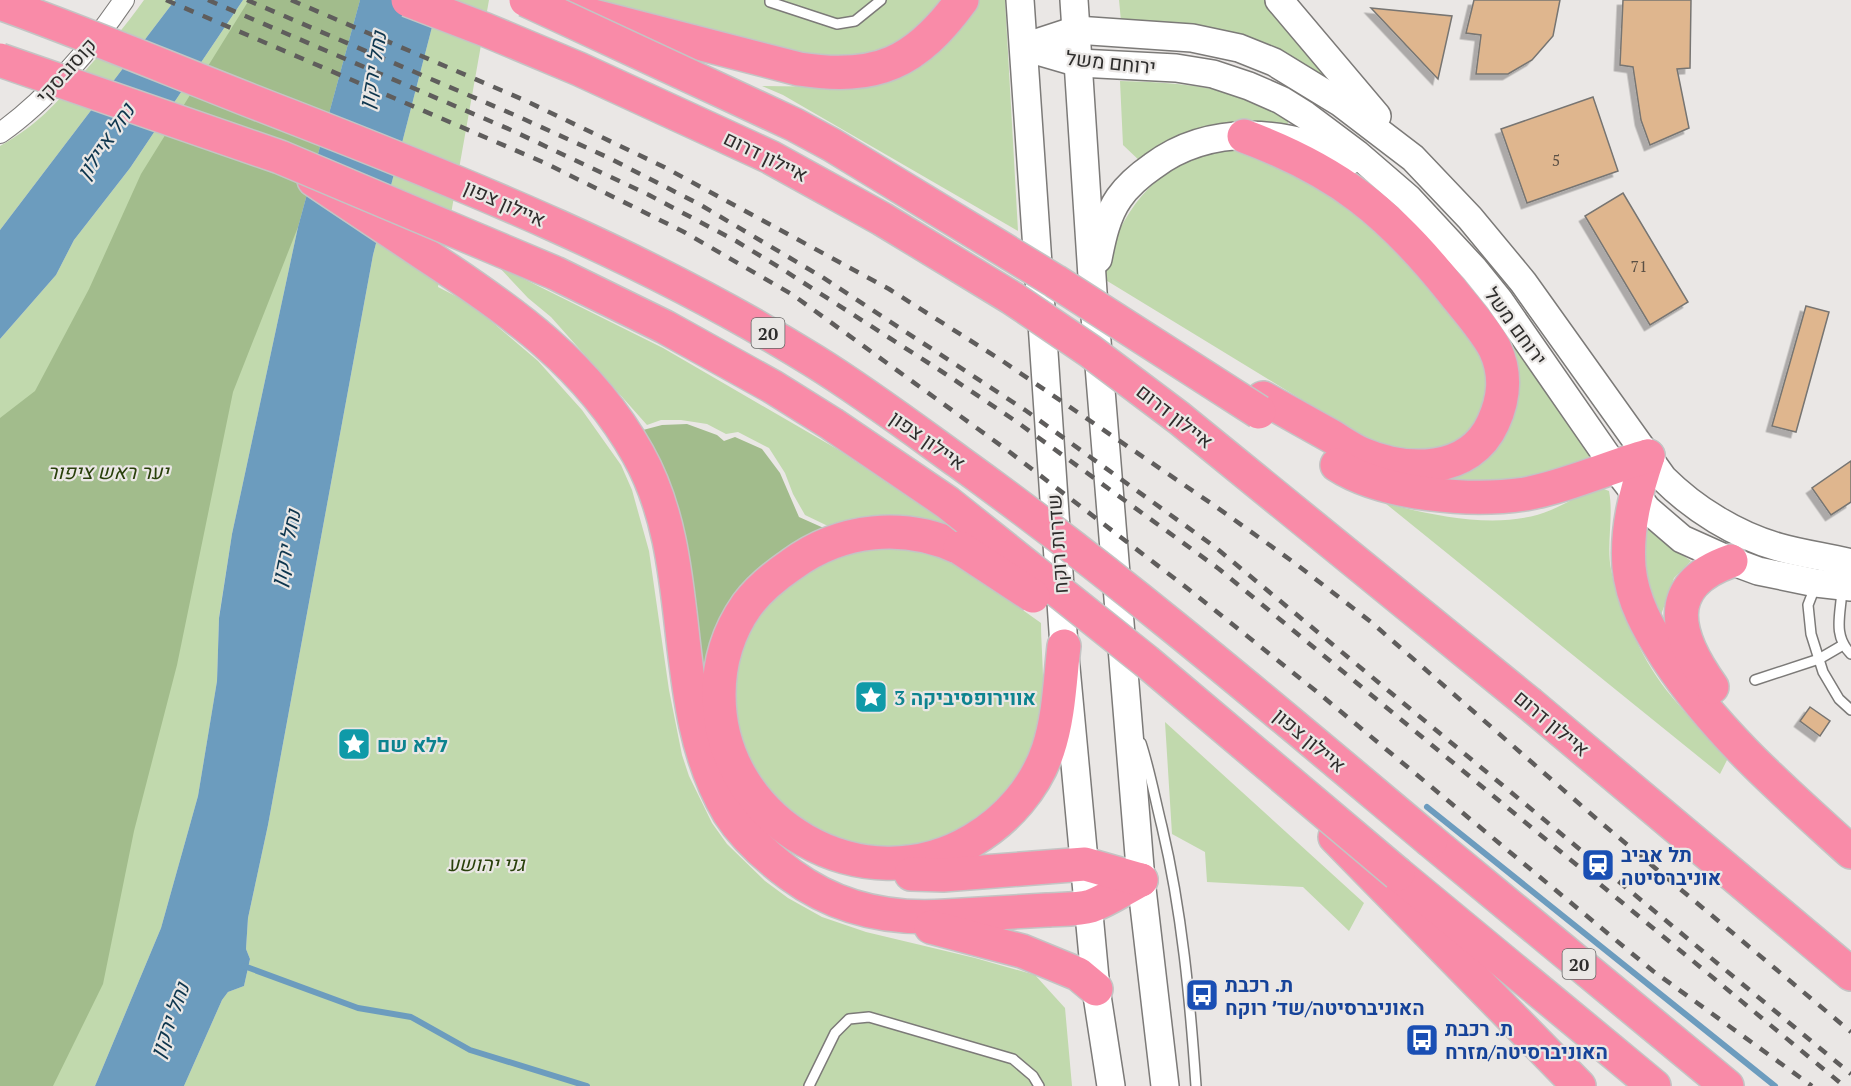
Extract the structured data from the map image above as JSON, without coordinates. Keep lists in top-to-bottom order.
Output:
{
  "streets": {
    "highway": ["איילון דרום", "איילון צפון", "20"],
    "main road": ["ירוחם משל", "שדרות רוקח"],
    "street": ["קוסובסקי"]
  },
  "crossings": [
    ["ירוחם משל", "שדרות רוקח"]
  ],
  "water": ["נחל ירקון", "נחל איילון"],
  "parks": ["יער ראש ציפור", "גני יהושע"],
  "places": {
    "place": ["אווירופסיביקה 3", "ללא שם"],
    "station": ["תל אביב אוניברסיטה"],
    "bus stop": ["ת. רכבת האוניברסיטה/שד׳ רוקח", "ת. רכבת האוניברסיטה/מזרח"]
  },
  "house_numbers": ["5", "71"]
}
